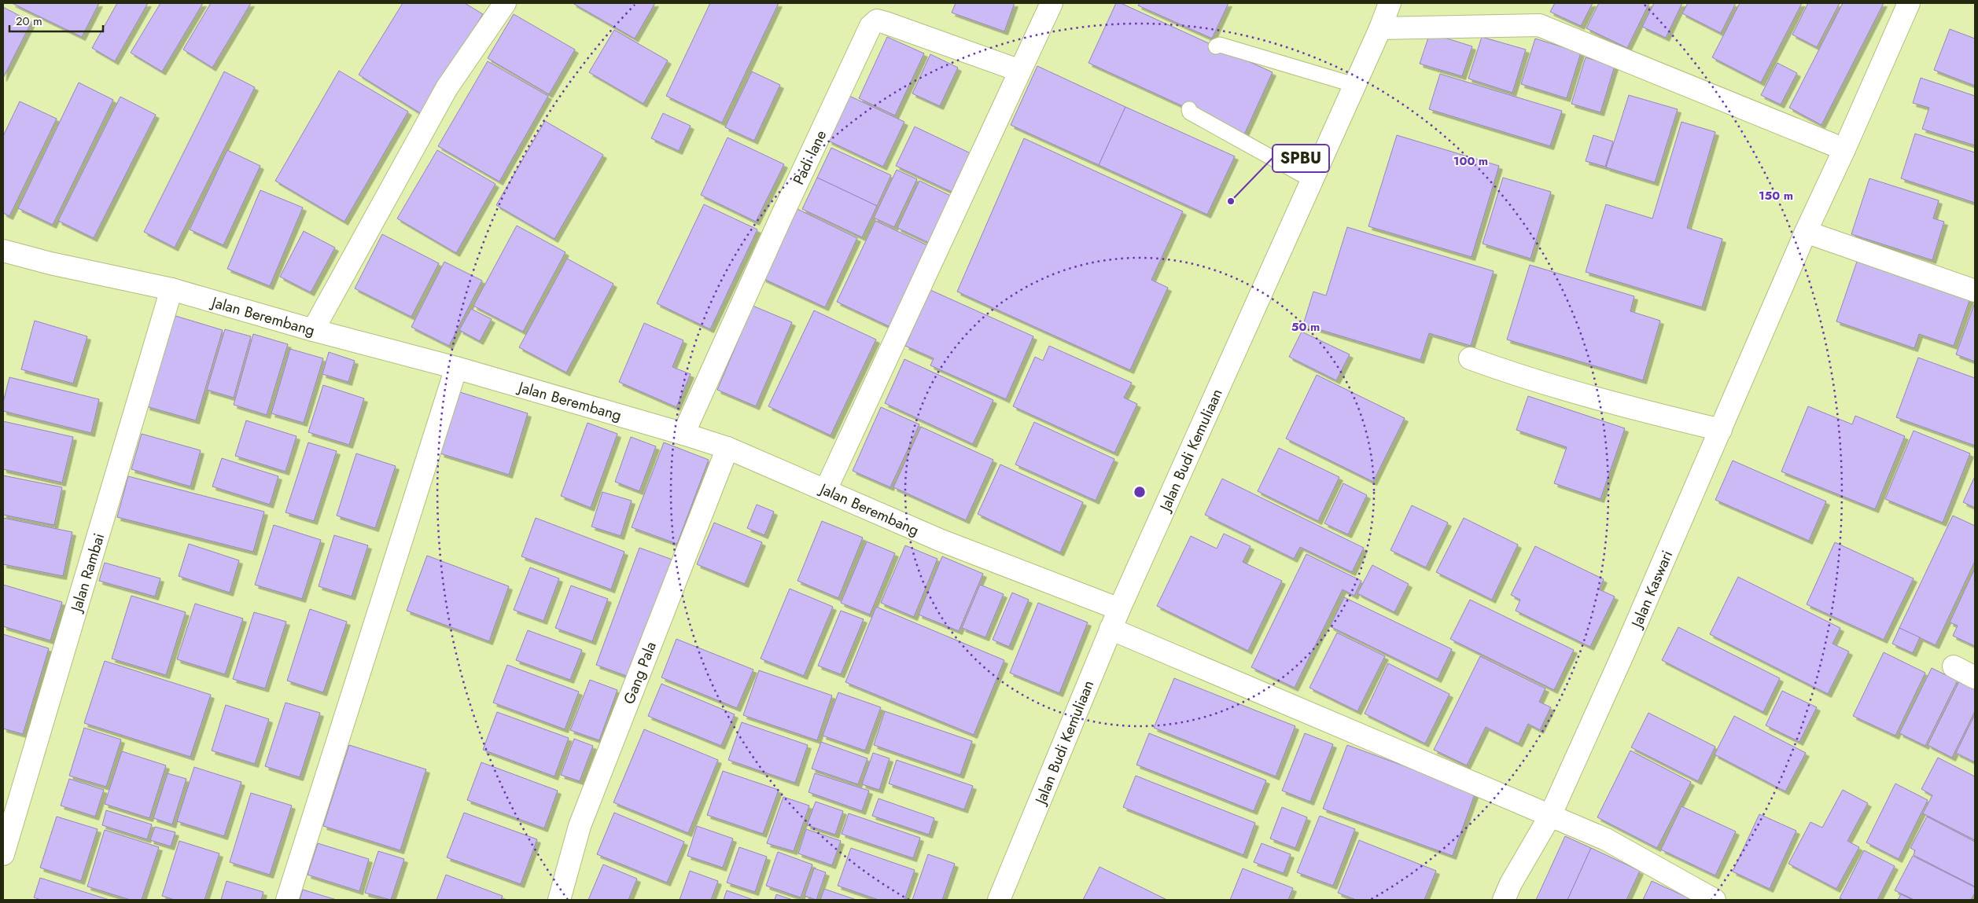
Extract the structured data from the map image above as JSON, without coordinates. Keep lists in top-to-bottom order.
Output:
{
  "streets": {
    "street": [
      "Padi lane",
      "Jalan Berembang",
      "Jalan Budi Kemuliaan",
      "Jalan Rambai",
      "Jalan Kaswari",
      "Gang Pala"
    ]
  },
  "crossings": [
    ["Padi lane", "Jalan Berembang"],
    ["Jalan Berembang", "Jalan Budi Kemuliaan"],
    ["Jalan Berembang", "Jalan Rambai"],
    ["Jalan Berembang", "Gang Pala"]
  ],
  "places": ["SPBU"],
  "scale_bar": "20 m",
  "rings": ["100 m", "150 m", "50 m"]
}
